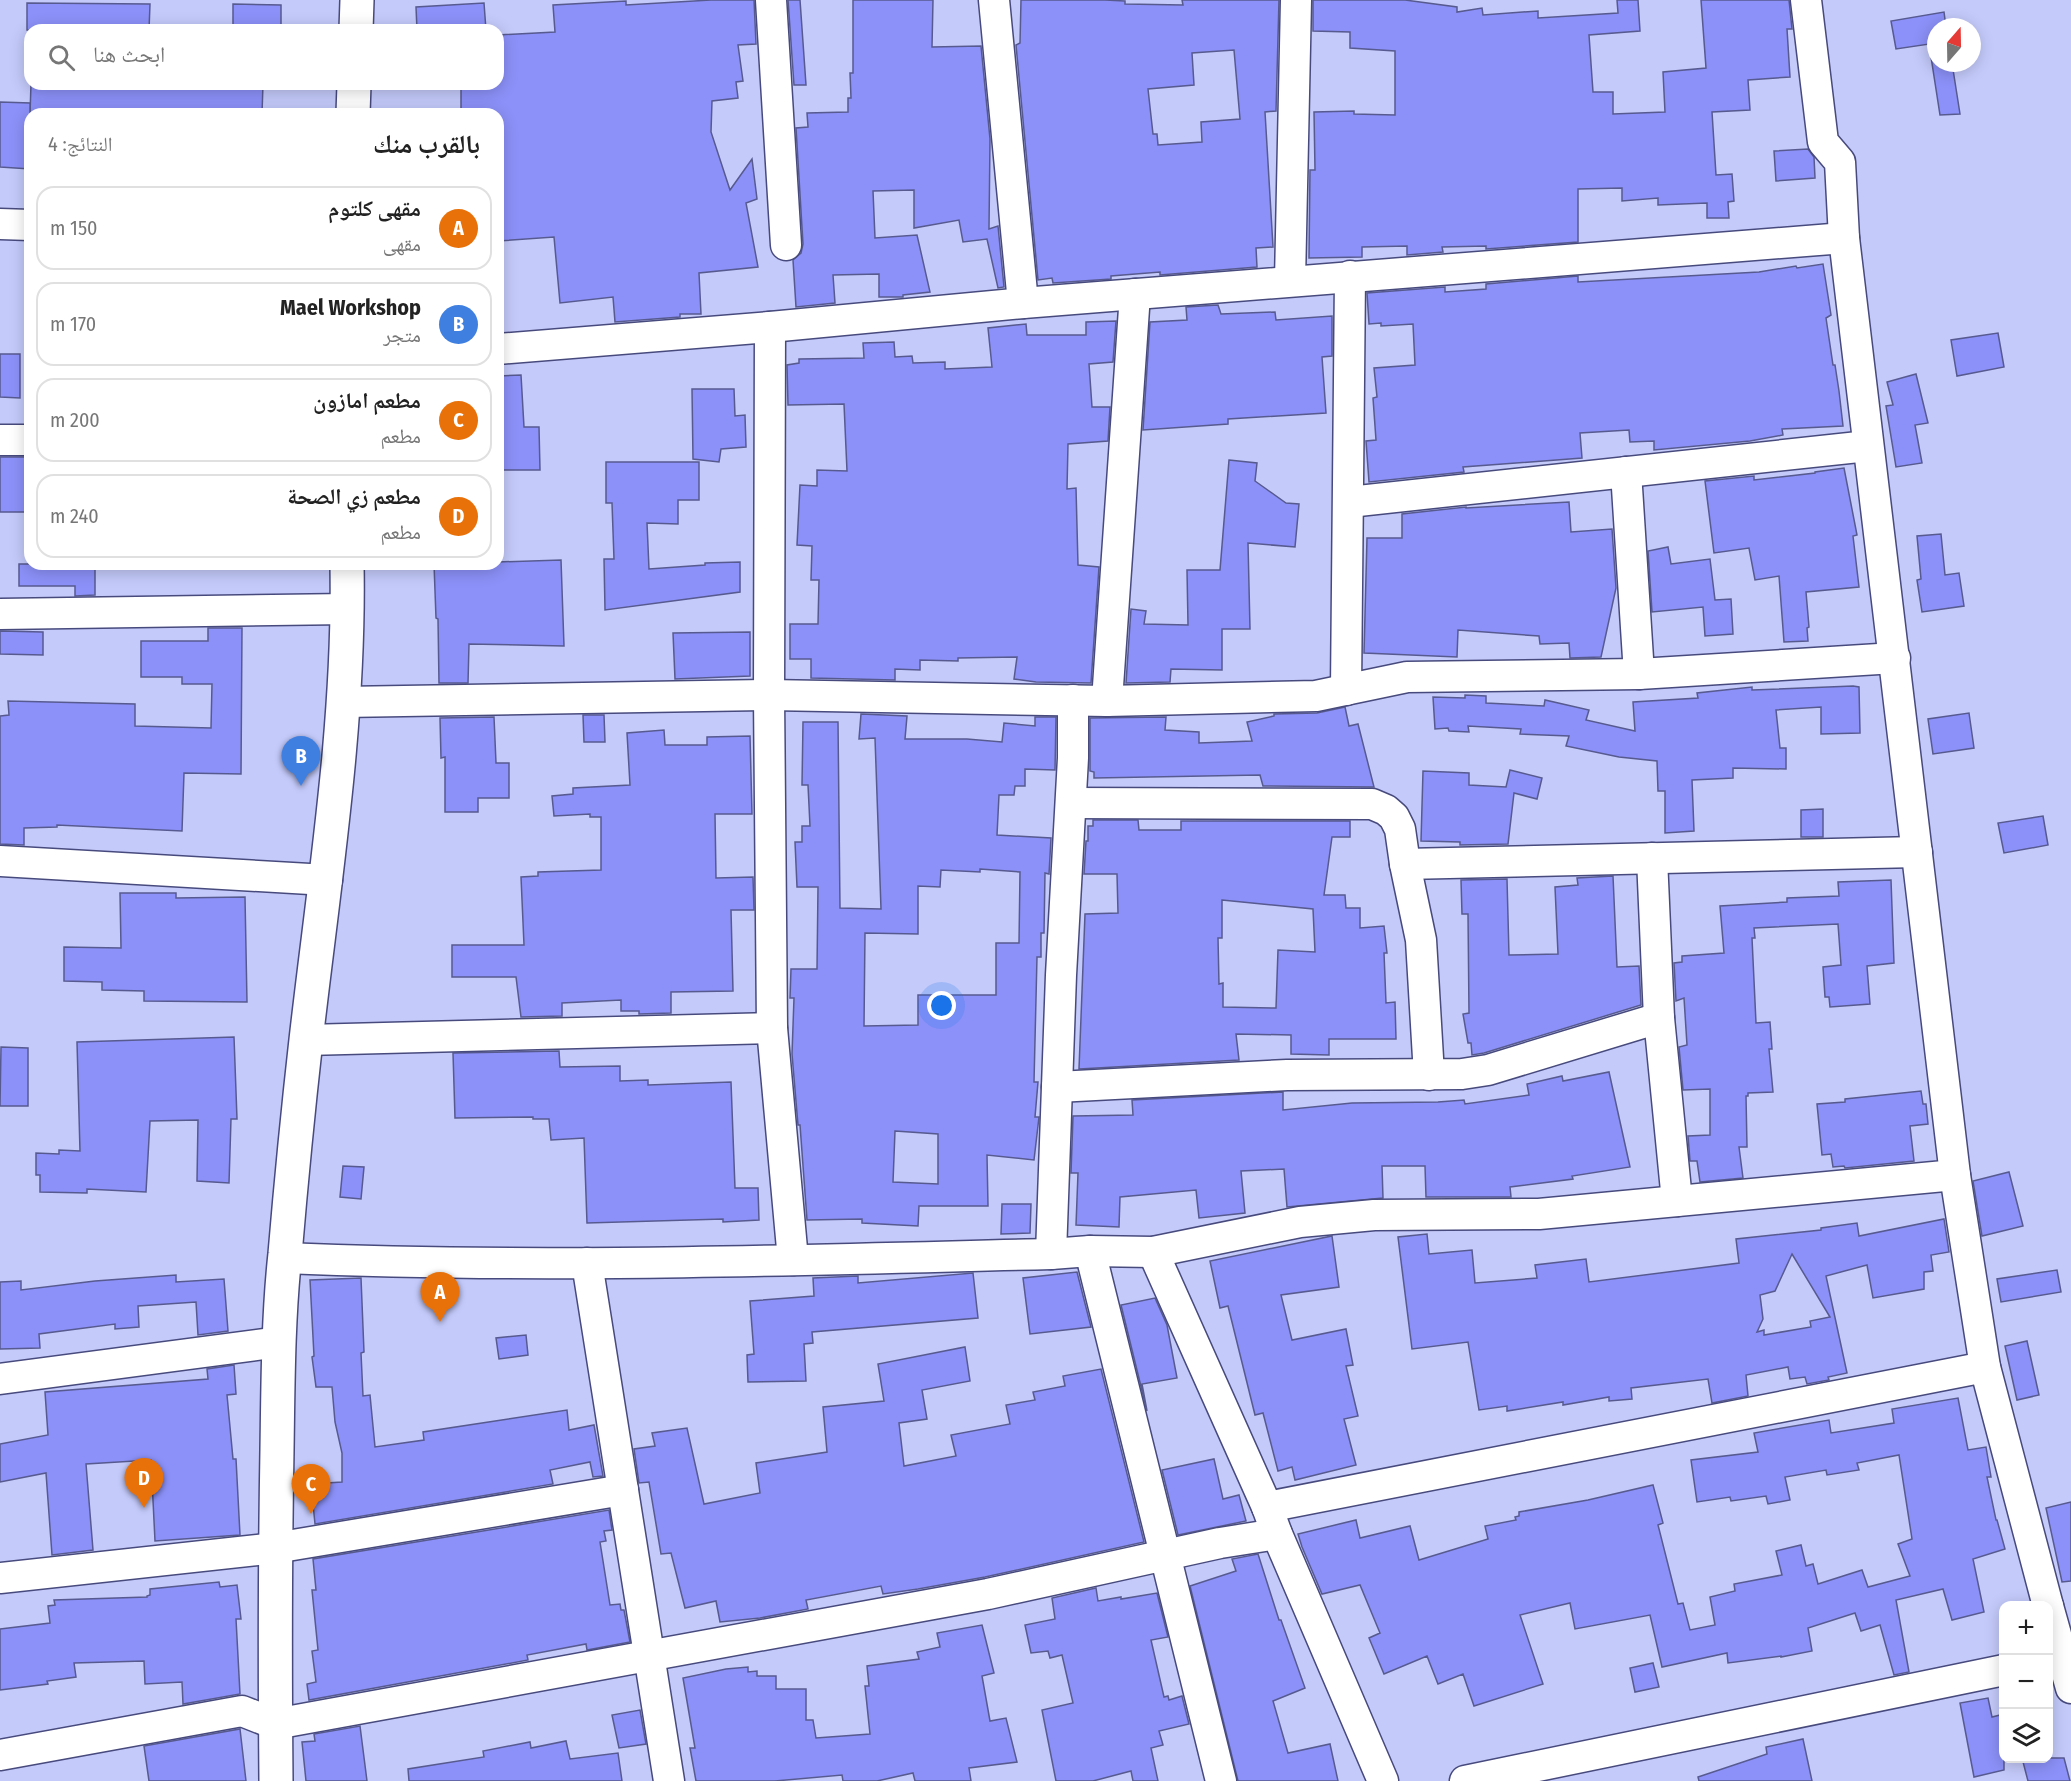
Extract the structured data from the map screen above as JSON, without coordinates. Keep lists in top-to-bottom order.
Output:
{
  "north": "top",
  "page": {
    "search": "ابحث هنا",
    "heading": ["بالقرب منك", "النتائج: 4"],
    "list": [
      {
        "mark": "A",
        "name": "مقهى كلتوم",
        "note": "مقهى",
        "value": "150 m"
      },
      {
        "mark": "B",
        "name": "Mael Workshop",
        "note": "متجر",
        "value": "170 m"
      },
      {
        "mark": "C",
        "name": "مطعم امازون",
        "note": "مطعم",
        "value": "200 m"
      },
      {
        "mark": "D",
        "name": "مطعم زي الصحة",
        "note": "مطعم",
        "value": "240 m"
      }
    ],
    "pins": [
      "B",
      "A",
      "D",
      "C"
    ],
    "map_buttons": ["+", "−"]
  }
}
